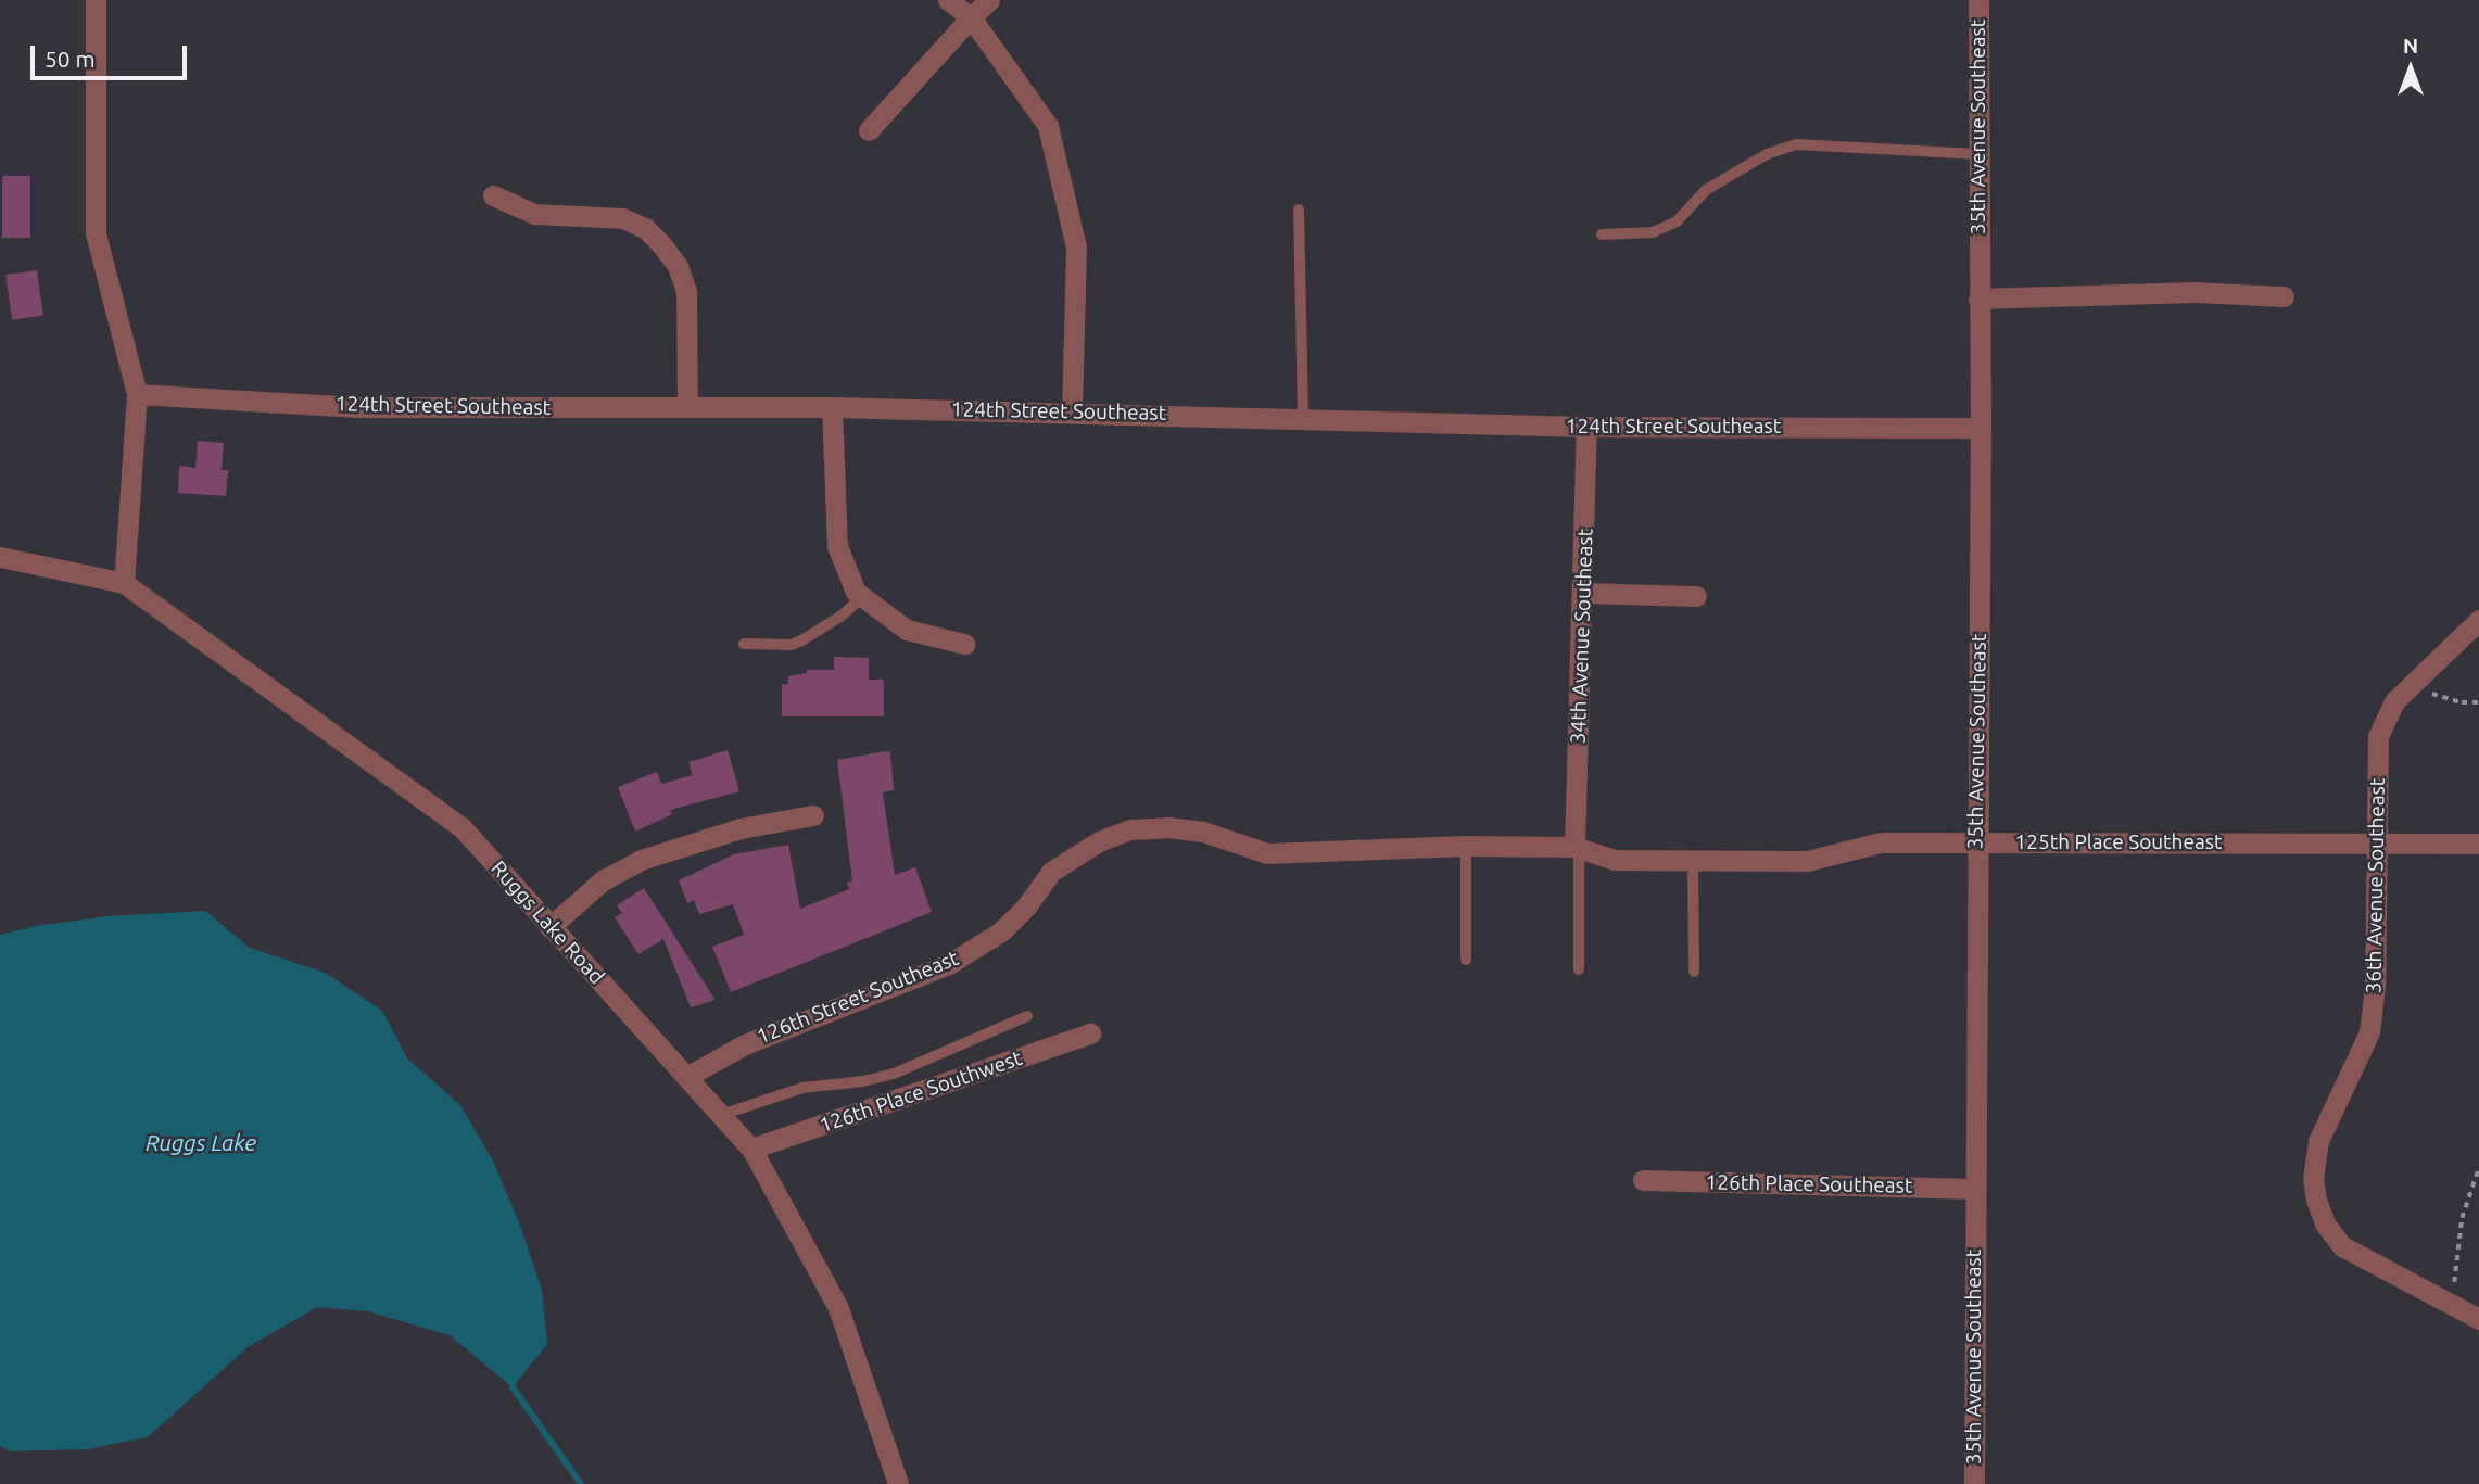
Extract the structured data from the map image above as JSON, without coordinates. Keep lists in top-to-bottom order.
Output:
{
  "streets": {
    "street": [
      "35th Avenue Southeast",
      "124th Street Southeast",
      "34th Avenue Southeast",
      "125th Place Southeast",
      "36th Avenue Southeast",
      "Ruggs Lake Road",
      "126th Street Southeast",
      "126th Place Southwest",
      "126th Place Southeast"
    ]
  },
  "crossings": [
    ["35th Avenue Southeast", "124th Street Southeast"],
    ["35th Avenue Southeast", "125th Place Southeast"],
    ["35th Avenue Southeast", "126th Place Southeast"],
    ["124th Street Southeast", "34th Avenue Southeast"],
    ["34th Avenue Southeast", "125th Place Southeast"],
    ["125th Place Southeast", "36th Avenue Southeast"],
    ["125th Place Southeast", "126th Street Southeast"],
    ["Ruggs Lake Road", "126th Street Southeast"],
    ["Ruggs Lake Road", "126th Place Southwest"]
  ],
  "water": ["Ruggs Lake"],
  "scale_bar": "50 m",
  "north": "top"
}
